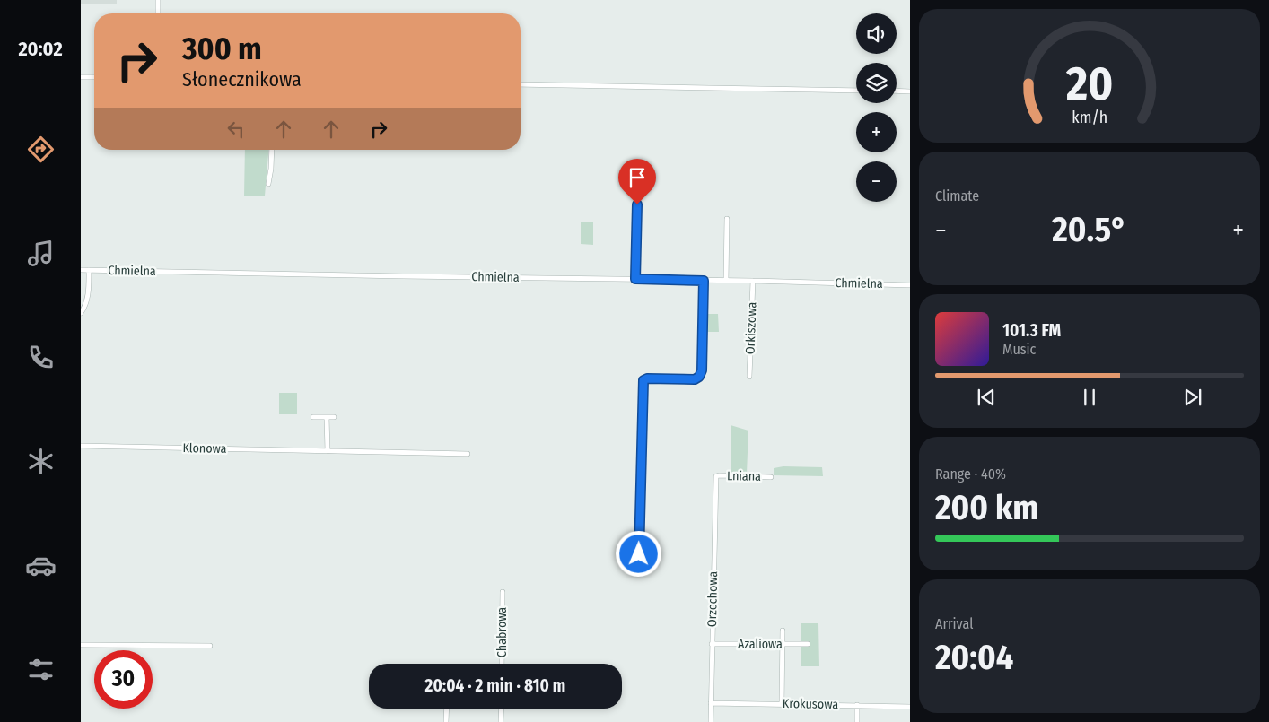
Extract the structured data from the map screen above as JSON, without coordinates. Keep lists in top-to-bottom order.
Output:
{
  "streets": {
    "street": [
      "Chmielna",
      "Orkiszowa",
      "Klonowa",
      "Lniana",
      "Orzechowa",
      "Chabrowa",
      "Azaliowa",
      "Krokusowa"
    ]
  },
  "crossings": [
    ["Chmielna", "Orkiszowa"],
    ["Lniana", "Orzechowa"],
    ["Orzechowa", "Azaliowa"],
    ["Orzechowa", "Krokusowa"]
  ],
  "page": {
    "tabs": "20:02",
    "map_buttons": ["+", "−"],
    "turn": ["300 m", "Słonecznikowa"],
    "tile": [
      "Climate",
      ["Range · 40%", "200 km"],
      ["Arrival", "20:04"]
    ],
    "heat": ["−", "20.5°", "+"],
    "song": ["101.3 FM", "Music"],
    "limit": "30",
    "trip": "20:04 · 2 min · 810 m",
    "gauge": ["20", "km/h"]
  }
}
